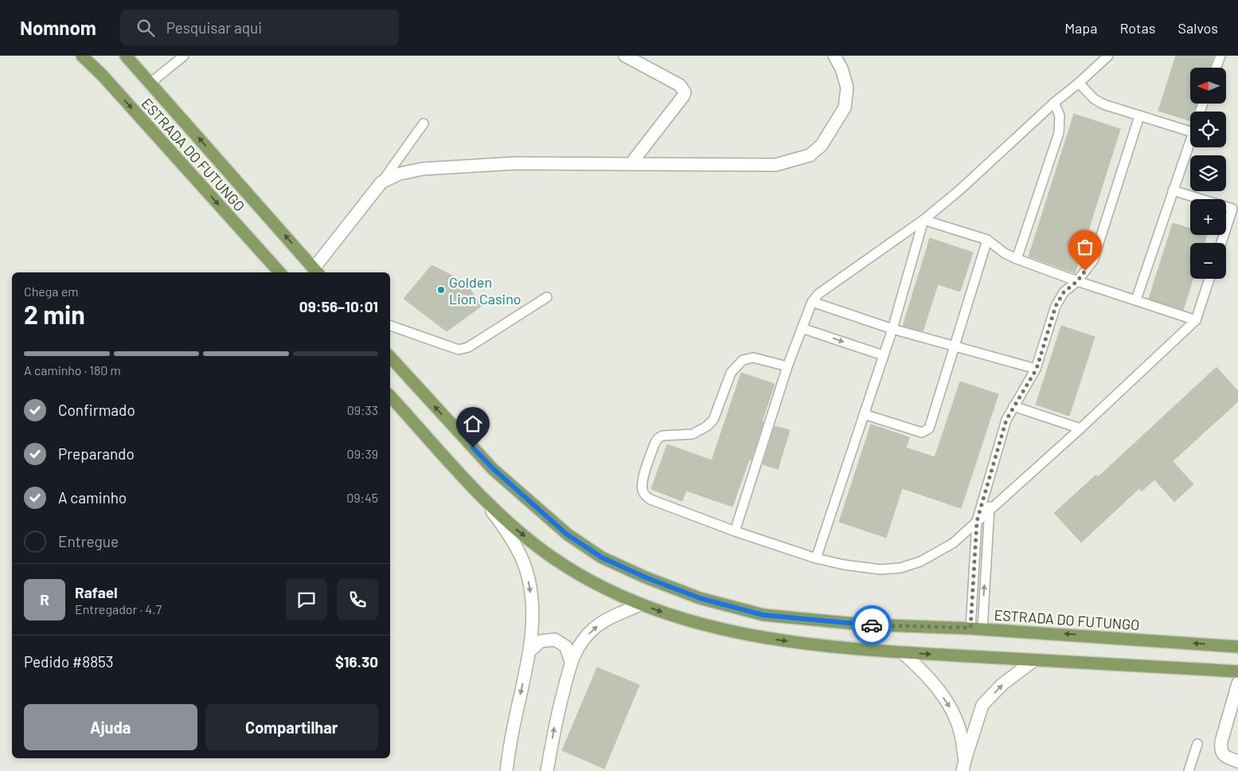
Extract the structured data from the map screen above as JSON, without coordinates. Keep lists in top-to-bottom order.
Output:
{
  "streets": {
    "main road": ["ESTRADA DO FUTUNGO"]
  },
  "places": ["Golden Lion Casino"],
  "north": "left",
  "page": {
    "header": "Nomnom",
    "search": "Pesquisar aqui",
    "nav": ["Mapa", "Rotas", "Salvos"],
    "map_buttons": ["+", "−"],
    "heading": ["2 min", "Chega em", "09:56–10:01"],
    "panel": [
      "Rafael",
      "Entregador · 4.7",
      "Pedido #8853",
      "$16.30"
    ],
    "bar": "A caminho · 180 m",
    "list": [
      ["Confirmado", "09:33"],
      ["Preparando", "09:39"],
      ["A caminho", "09:45"],
      "Entregue"
    ],
    "round": "R",
    "buttons": ["Ajuda", "Compartilhar"]
  }
}
